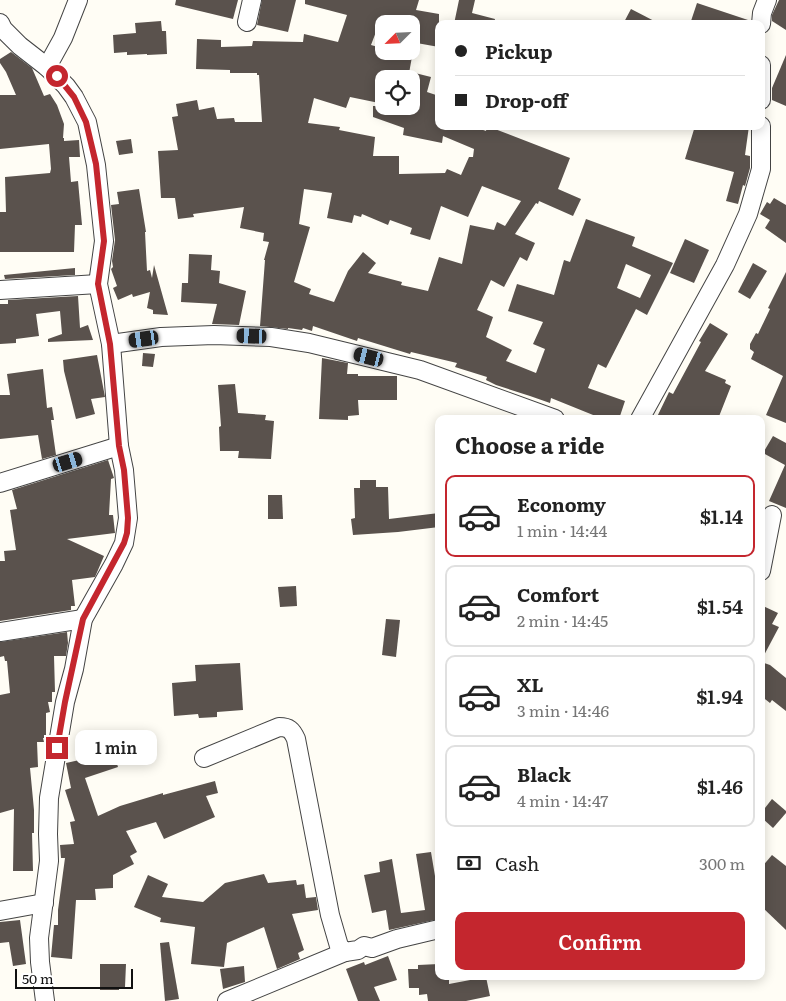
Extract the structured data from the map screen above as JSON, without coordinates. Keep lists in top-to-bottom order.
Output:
{
  "scale_bar": "50 m",
  "north": "bottom left",
  "page": {
    "banner": ["Pickup", "Drop-off"],
    "heading": "Choose a ride",
    "list": [
      {
        "name": "Economy",
        "note": "1 min · 14:44",
        "value": "$1.14"
      },
      {
        "name": "Comfort",
        "note": "2 min · 14:45",
        "value": "$1.54"
      },
      {
        "name": "XL",
        "note": "3 min · 14:46",
        "value": "$1.94"
      },
      {
        "name": "Black",
        "note": "4 min · 14:47",
        "value": "$1.46"
      }
    ],
    "bubble": "1 min",
    "pay": ["Cash", "300 m"],
    "buttons": "Confirm",
    "scale": "50 m"
  }
}
